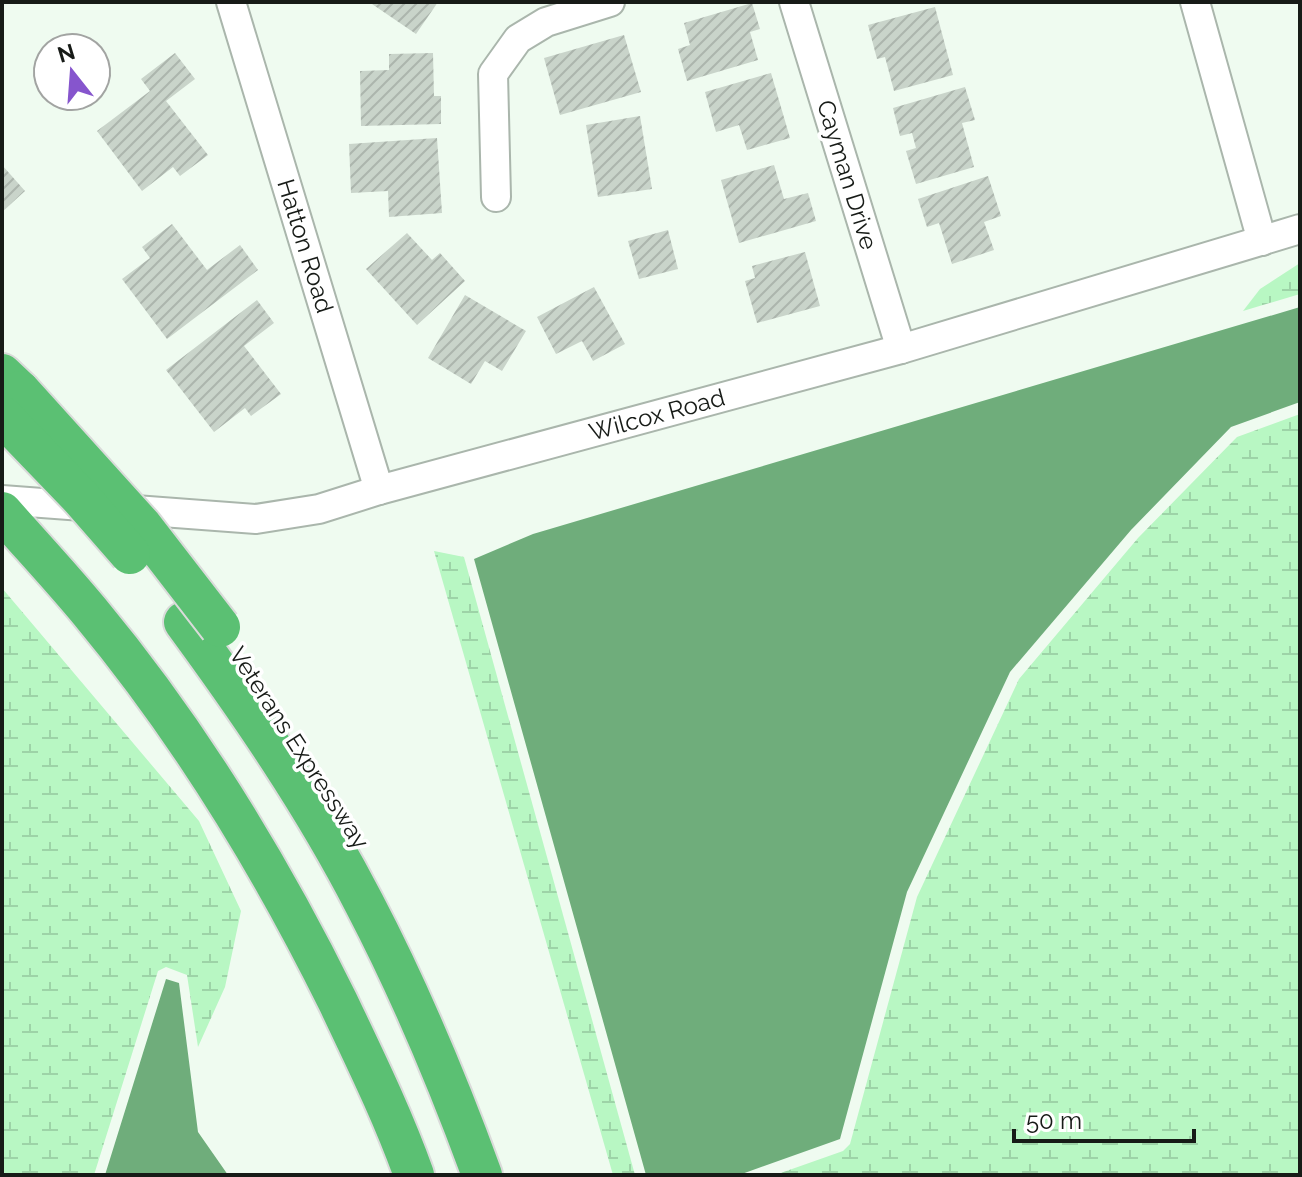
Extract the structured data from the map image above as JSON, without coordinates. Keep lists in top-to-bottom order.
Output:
{
  "streets": {
    "highway": ["Veterans Expressway"],
    "street": ["Cayman Drive", "Hatton Road", "Wilcox Road"]
  },
  "crossings": [
    ["Cayman Drive", "Wilcox Road"],
    ["Hatton Road", "Wilcox Road"]
  ],
  "scale_bar": "50 m",
  "north": "top"
}
